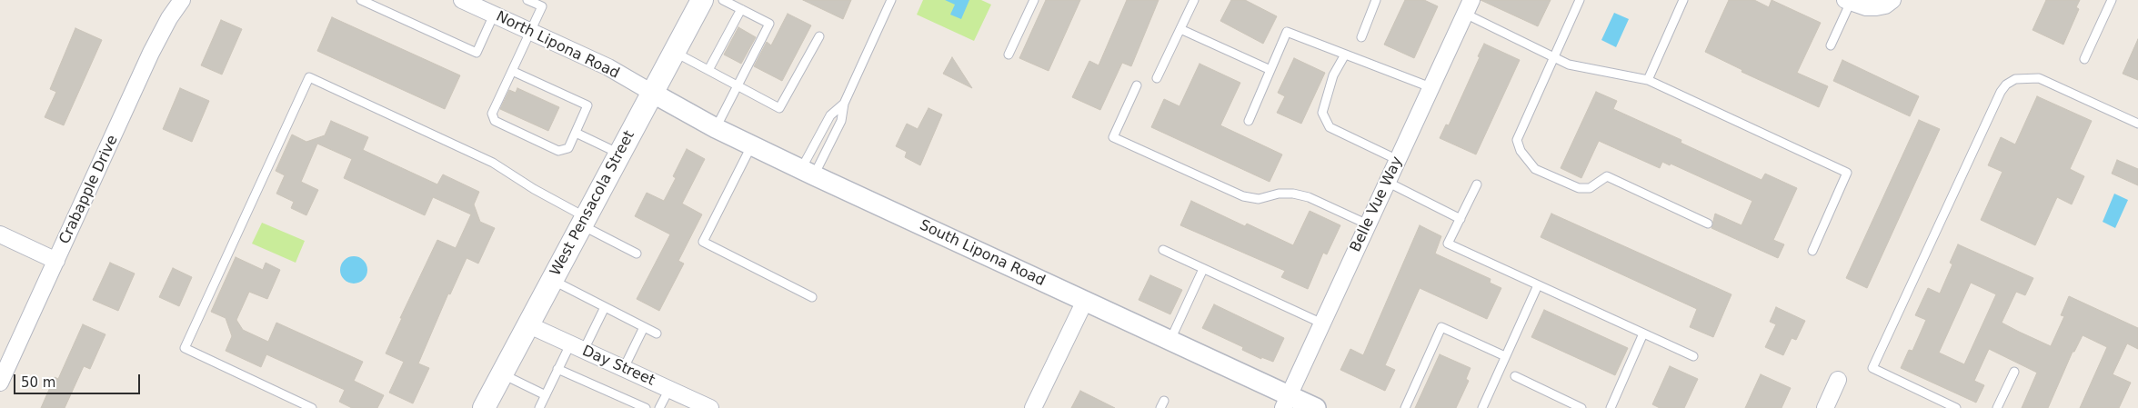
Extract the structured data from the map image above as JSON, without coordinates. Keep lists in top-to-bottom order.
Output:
{
  "streets": {
    "main road": ["West Pensacola Street"],
    "street": [
      "North Lipona Road",
      "Crabapple Drive",
      "Belle Vue Way",
      "South Lipona Road",
      "Day Street"
    ]
  },
  "crossings": [
    ["North Lipona Road", "West Pensacola Street"],
    ["North Lipona Road", "South Lipona Road"],
    ["West Pensacola Street", "South Lipona Road"],
    ["West Pensacola Street", "Day Street"],
    ["Belle Vue Way", "South Lipona Road"]
  ],
  "scale_bar": "50 m"
}
